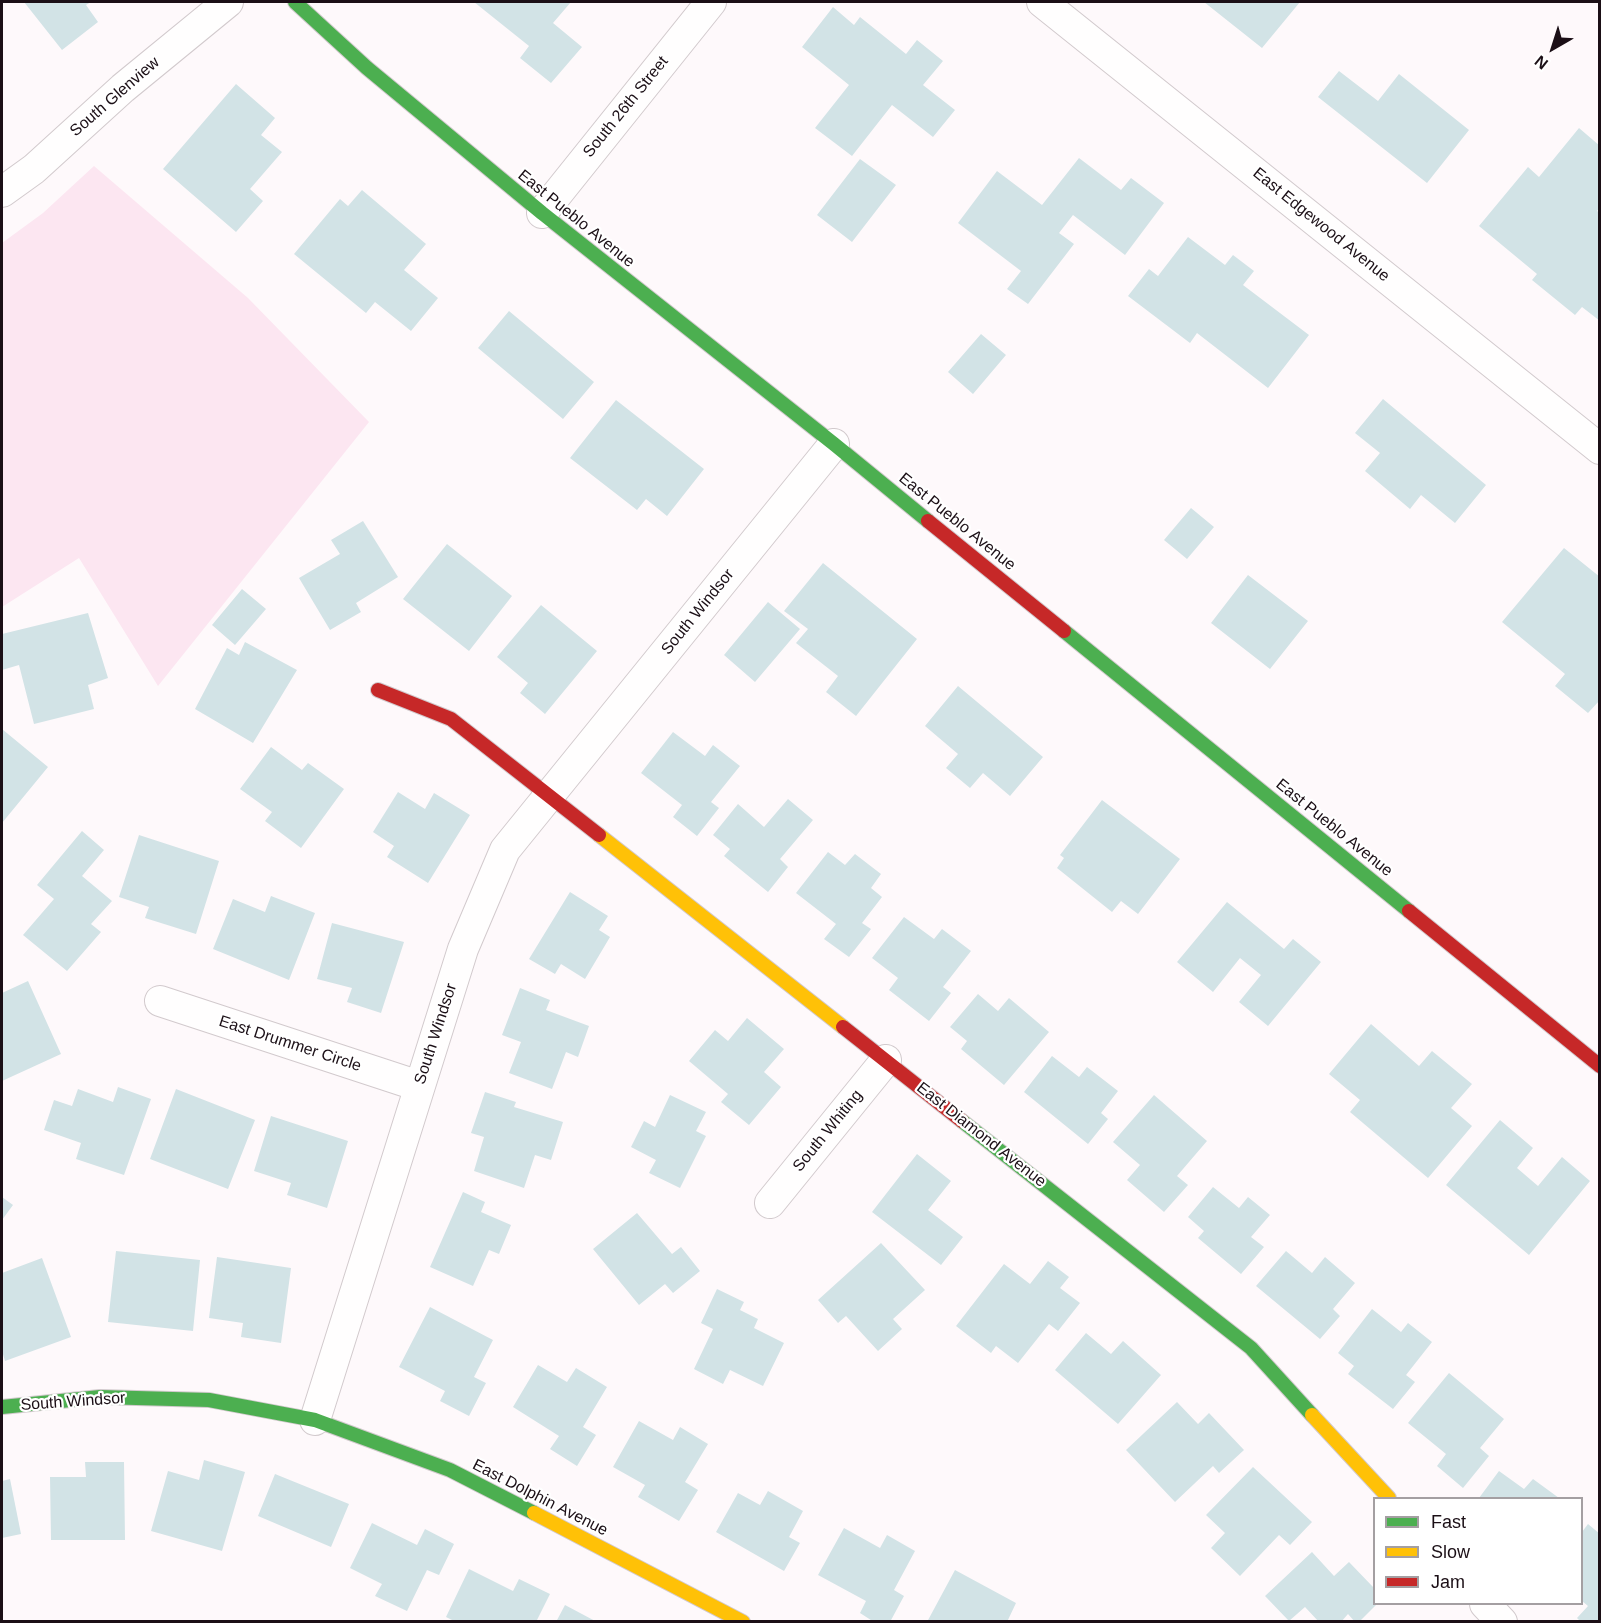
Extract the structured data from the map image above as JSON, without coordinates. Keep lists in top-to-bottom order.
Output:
{
  "streets": {
    "street": [
      "South Glenview",
      "South 26th Street",
      "East Pueblo Avenue",
      "East Edgewood Avenue",
      "South Windsor",
      "East Drummer Circle",
      "South Whiting",
      "East Diamond Avenue",
      "East Dolphin Avenue"
    ]
  },
  "crossings": [
    ["South 26th Street", "East Pueblo Avenue"],
    ["East Pueblo Avenue", "South Windsor"],
    ["South Windsor", "East Drummer Circle"],
    ["South Windsor", "East Diamond Avenue"],
    ["South Windsor", "East Dolphin Avenue"],
    ["South Whiting", "East Diamond Avenue"]
  ],
  "legend": ["Fast", "Slow", "Jam"],
  "north": "bottom left"
}
